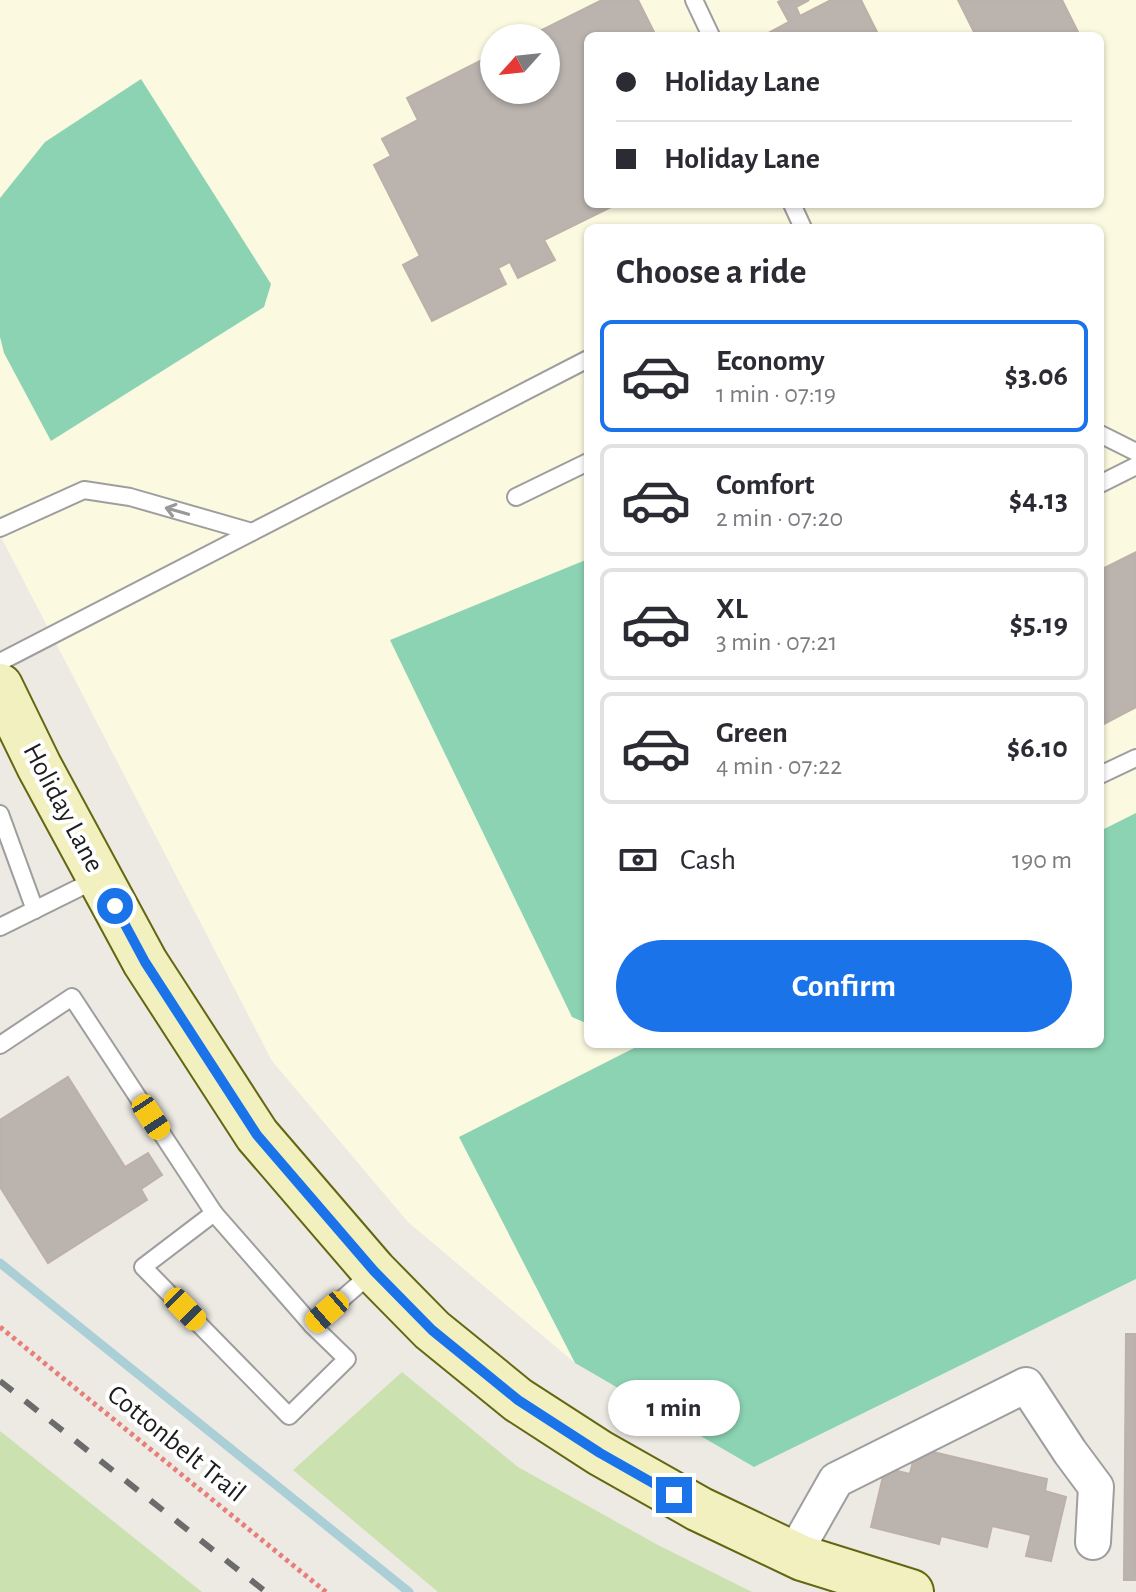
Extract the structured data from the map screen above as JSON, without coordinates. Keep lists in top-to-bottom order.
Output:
{
  "streets": {
    "street": ["Holiday Lane"],
    "path": ["Cottonbelt Trail"]
  },
  "north": "bottom left",
  "page": {
    "banner": ["Holiday Lane", "Holiday Lane"],
    "heading": "Choose a ride",
    "list": [
      {
        "name": "Economy",
        "note": "1 min · 07:19",
        "value": "$3.06"
      },
      {
        "name": "Comfort",
        "note": "2 min · 07:20",
        "value": "$4.13"
      },
      {
        "name": "XL",
        "note": "3 min · 07:21",
        "value": "$5.19"
      },
      {
        "name": "Green",
        "note": "4 min · 07:22",
        "value": "$6.10"
      }
    ],
    "pay": ["Cash", "190 m"],
    "buttons": "Confirm",
    "bubble": "1 min"
  }
}
